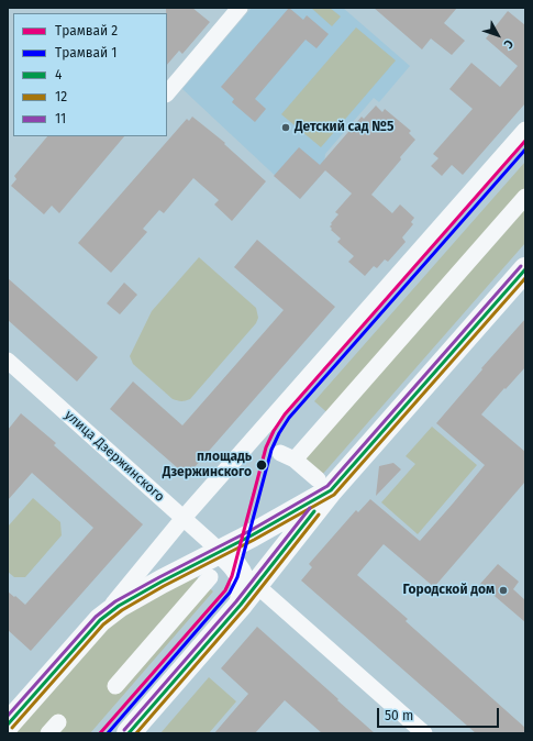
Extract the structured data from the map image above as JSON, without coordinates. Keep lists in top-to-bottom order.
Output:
{
  "streets": {
    "street": ["улица Дзержинского"]
  },
  "places": ["Детский сад №5", "площадь Дзержинского", "Городской дом"],
  "lines": [
    "tram line 2",
    "tram line 1",
    "transit line 11",
    "transit line 4",
    "transit line 12"
  ],
  "legend": [
    "Трамвай 2",
    "Трамвай 1",
    "4",
    "12",
    "11"
  ],
  "scale_bar": "50 m",
  "north": "bottom right"
}
